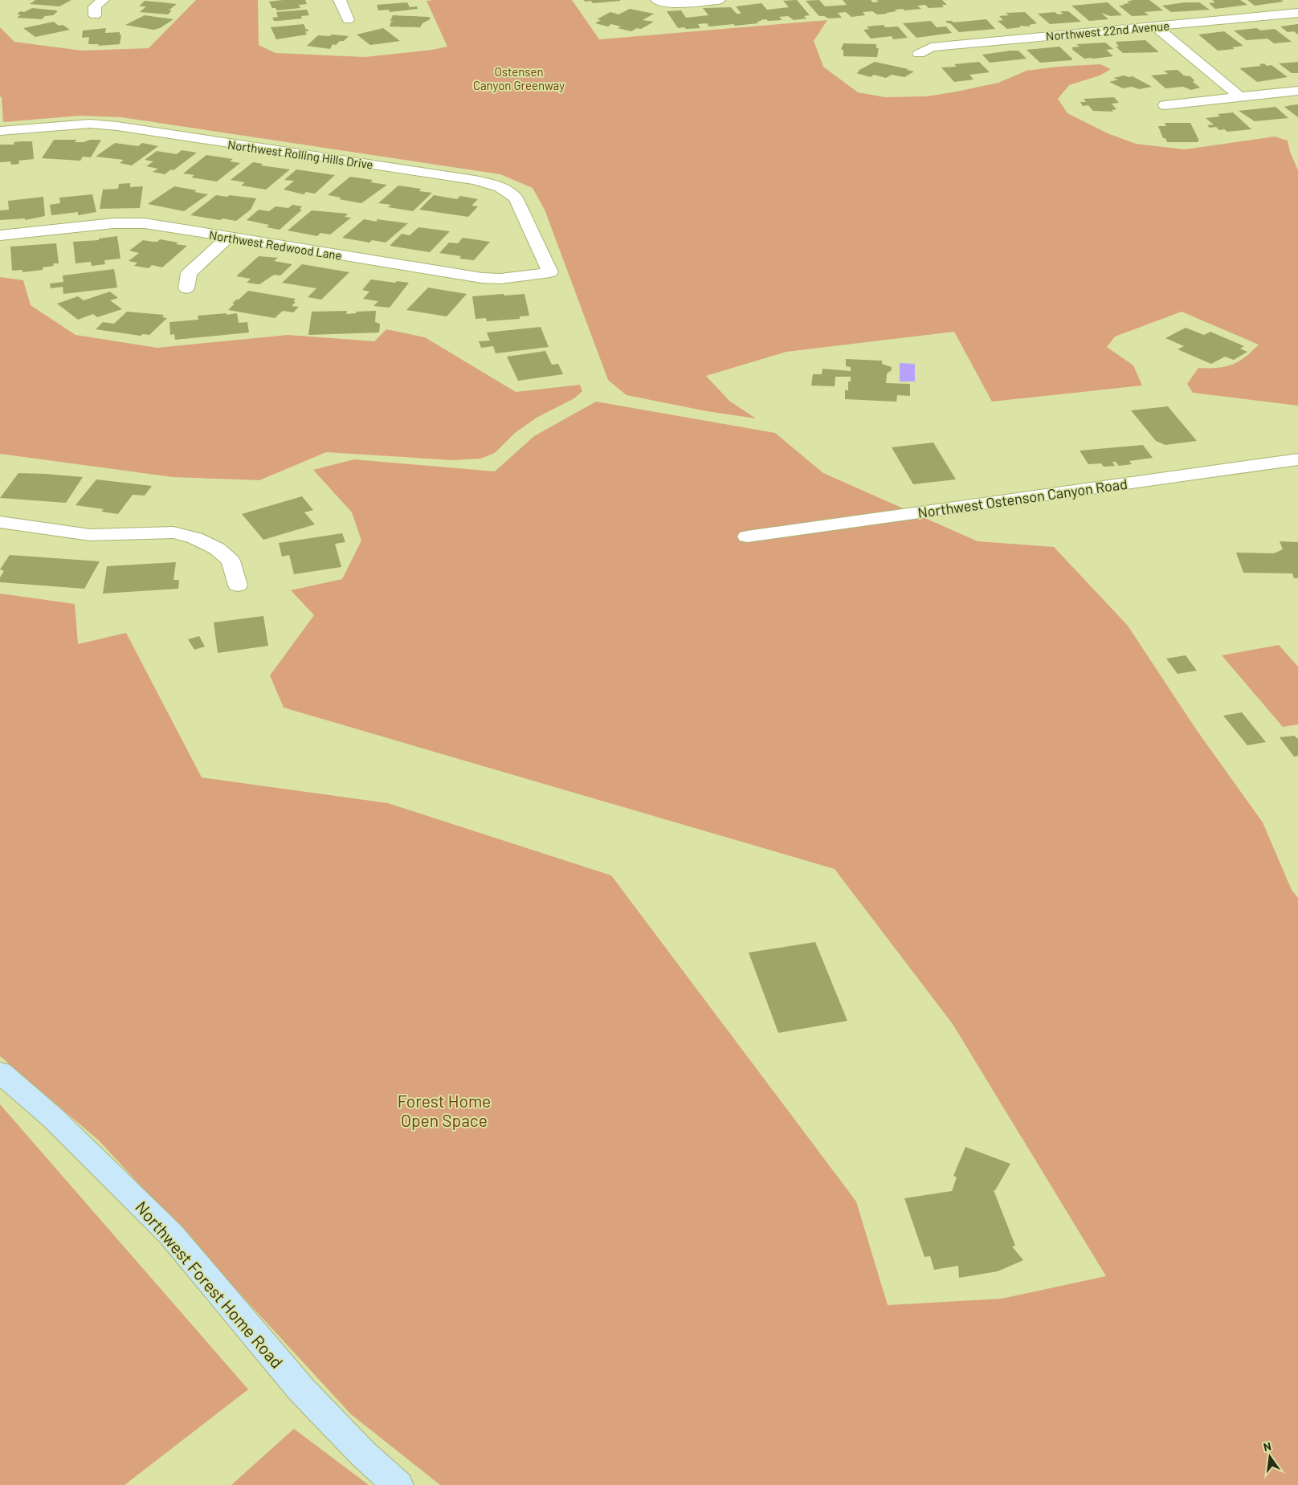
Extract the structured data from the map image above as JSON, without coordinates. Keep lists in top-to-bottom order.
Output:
{
  "streets": {
    "street": [
      "Northwest 22nd Avenue",
      "Northwest Rolling Hills Drive",
      "Northwest Redwood Lane",
      "Northwest Ostenson Canyon Road",
      "Northwest Forest Home Road"
    ]
  },
  "crossings": [
    ["Northwest Rolling Hills Drive", "Northwest Redwood Lane"]
  ],
  "parks": ["Ostensen Canyon Greenway", "Forest Home Open Space"],
  "north": "top"
}
